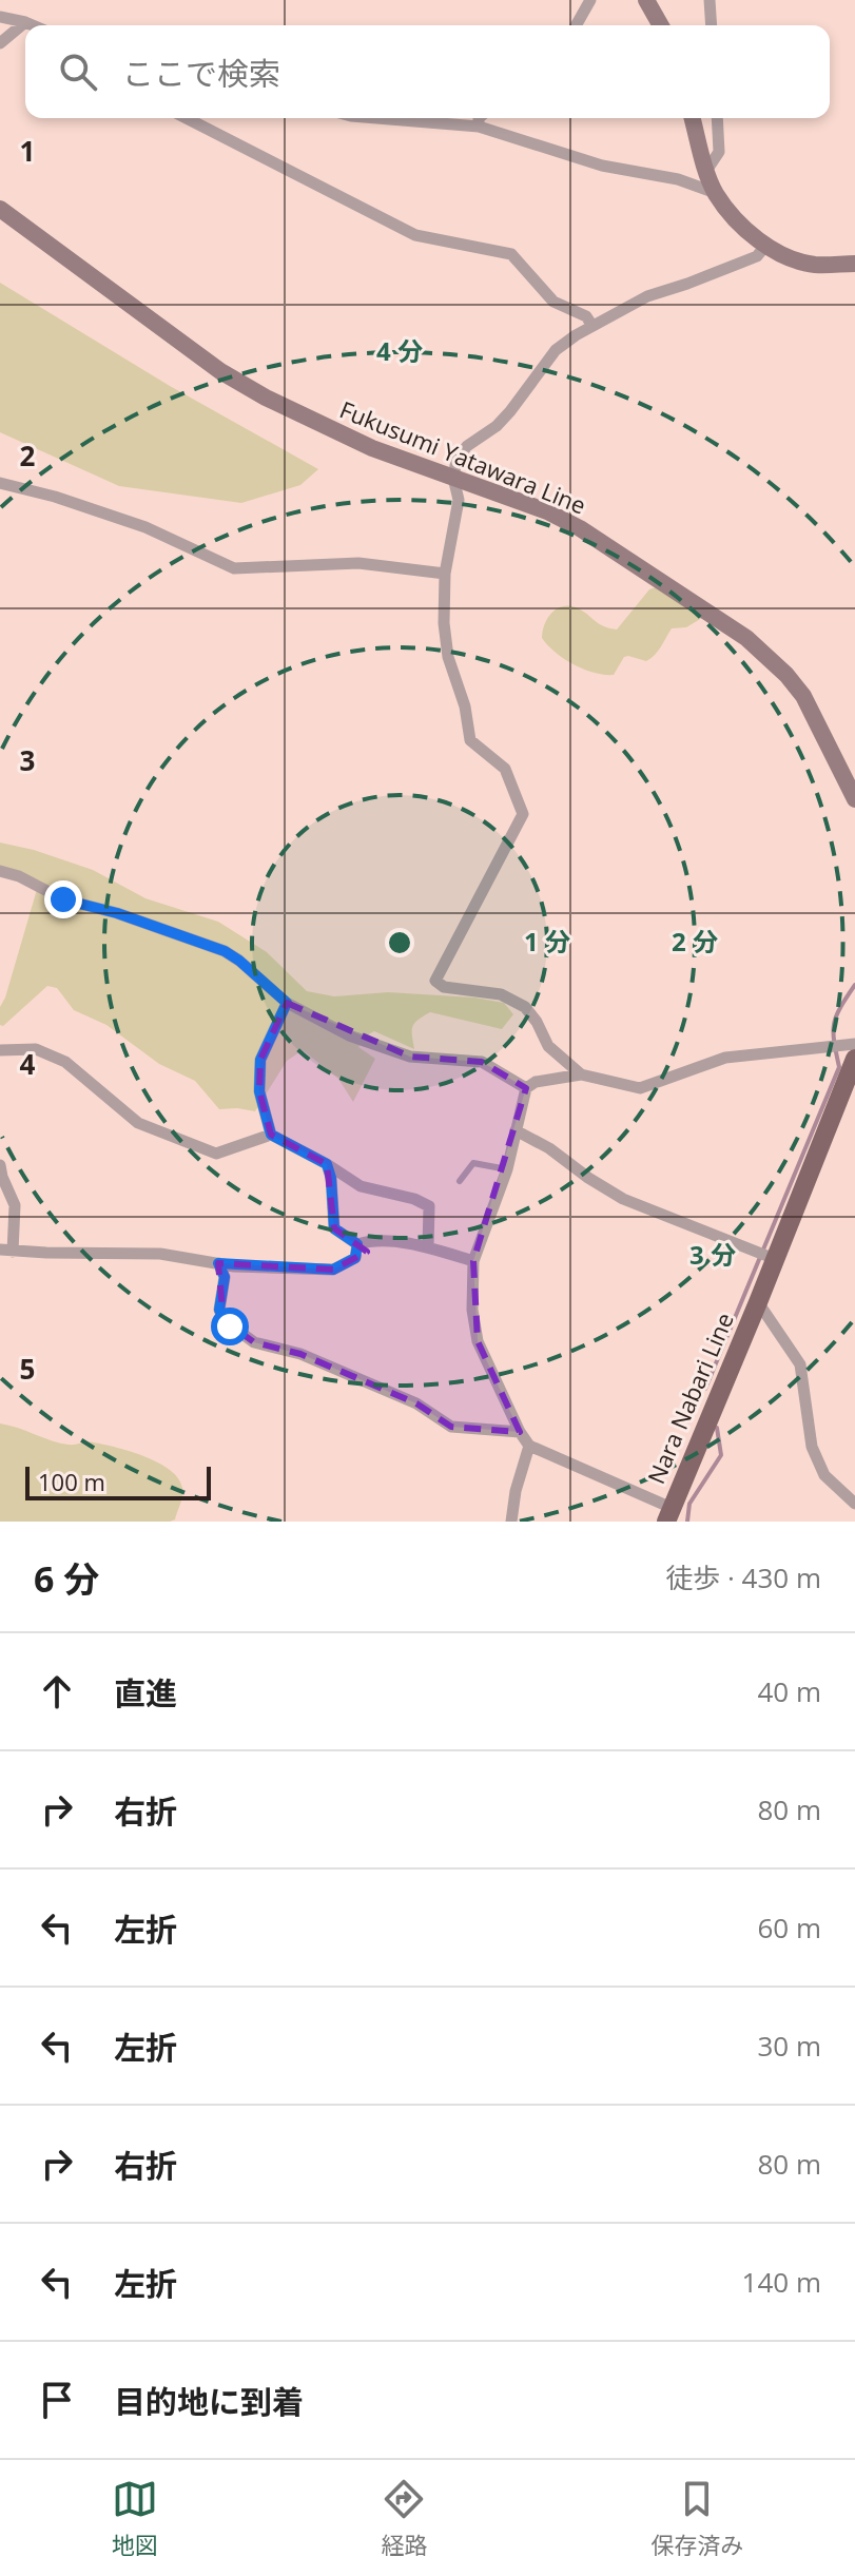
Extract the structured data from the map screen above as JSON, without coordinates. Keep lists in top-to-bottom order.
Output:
{
  "streets": {
    "main road": ["Fukusumi Yatawara Line", "Nara Nabari Line"]
  },
  "scale_bar": "100 m",
  "page": {
    "search": "ここで検索",
    "scale": "100 m",
    "heading": ["6 分", "徒歩 · 430 m"],
    "list": [
      ["直進", "40 m"],
      ["右折", "80 m"],
      ["左折", "60 m"],
      ["左折", "30 m"],
      ["右折", "80 m"],
      ["左折", "140 m"],
      "目的地に到着"
    ],
    "nav": ["地図", "経路", "保存済み"]
  },
  "grid": {
    "rows": [
      "1",
      "2",
      "3",
      "4",
      "5"
    ]
  },
  "rings": [
    "4 分",
    "1 分",
    "2 分",
    "3 分"
  ]
}
